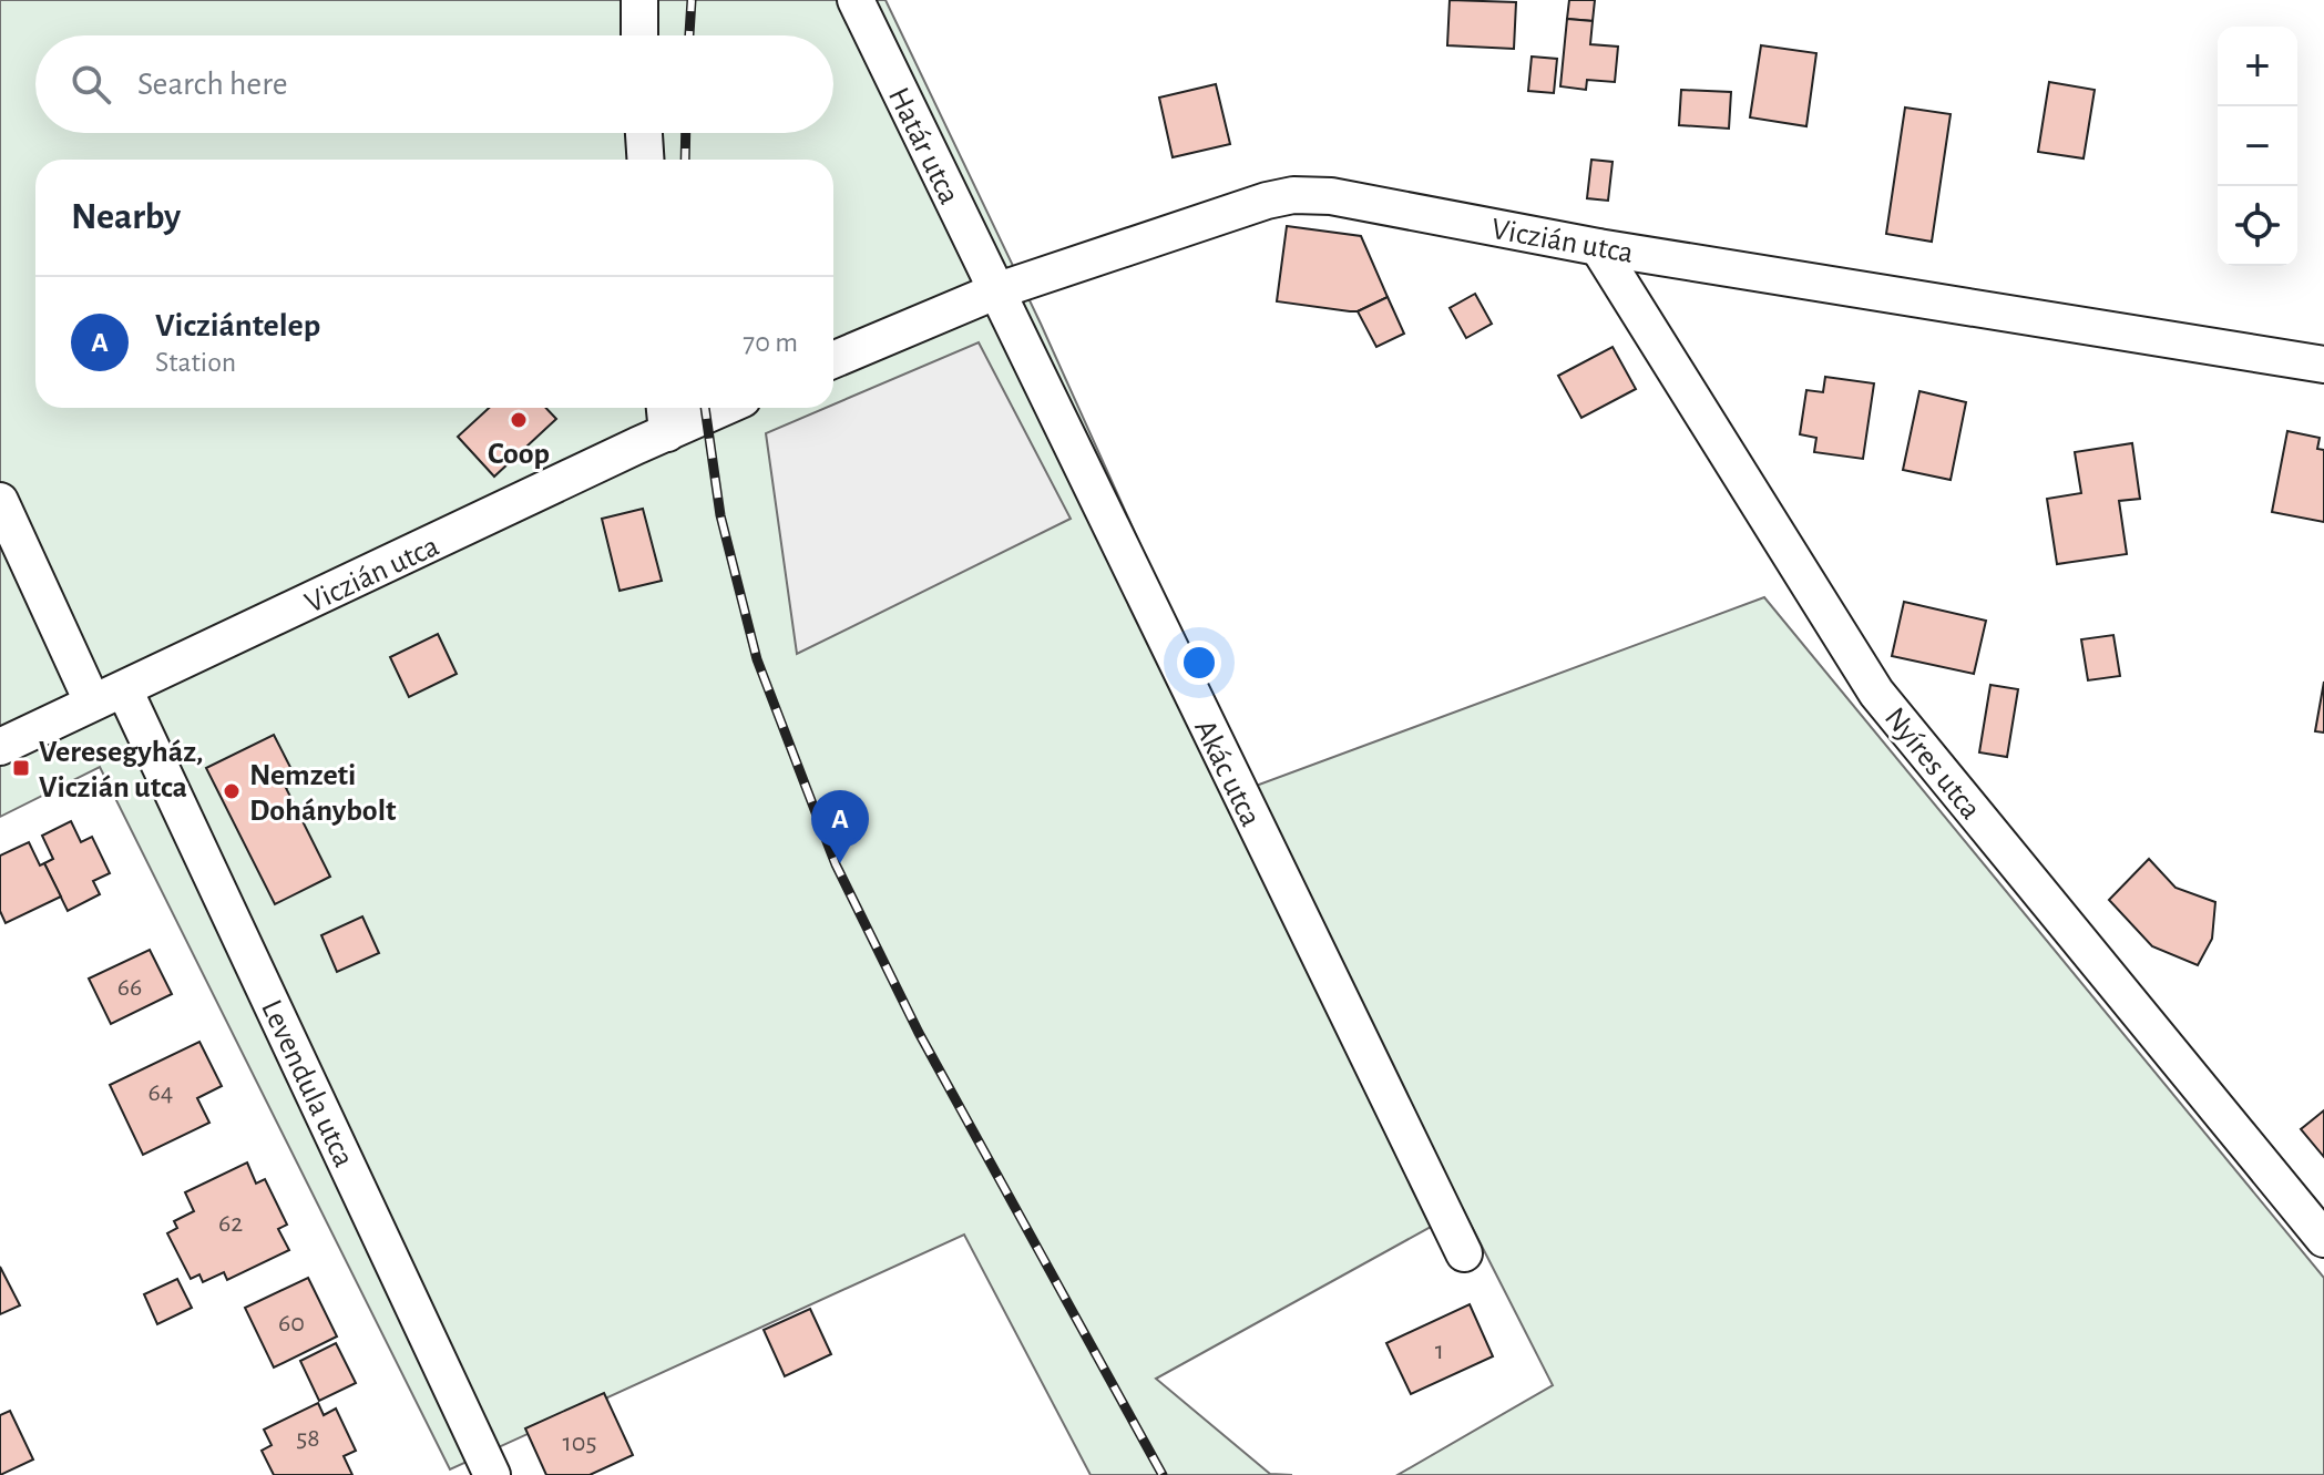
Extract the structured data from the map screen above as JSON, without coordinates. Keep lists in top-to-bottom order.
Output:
{
  "streets": {
    "street": [
      "Határ utca",
      "Viczián utca",
      "Nyíres utca",
      "Akác utca",
      "Levendula utca"
    ]
  },
  "crossings": [
    ["Határ utca", "Viczián utca"],
    ["Határ utca", "Akác utca"],
    ["Viczián utca", "Nyíres utca"],
    ["Viczián utca", "Akác utca"],
    ["Viczián utca", "Levendula utca"]
  ],
  "places": {
    "other": ["Coop", "Nemzeti Dohánybolt"],
    "transit": ["Veresegyház, Viczián utca"]
  },
  "house_numbers": [
    "66",
    "64",
    "62",
    "60",
    "1",
    "58",
    "105"
  ],
  "page": {
    "map_buttons": ["+", "−"],
    "search": "Search here",
    "heading": "Nearby",
    "list": [
      {
        "mark": "A",
        "name": "Vicziántelep",
        "note": "Station",
        "value": "70 m"
      }
    ],
    "pins": "A"
  }
}
